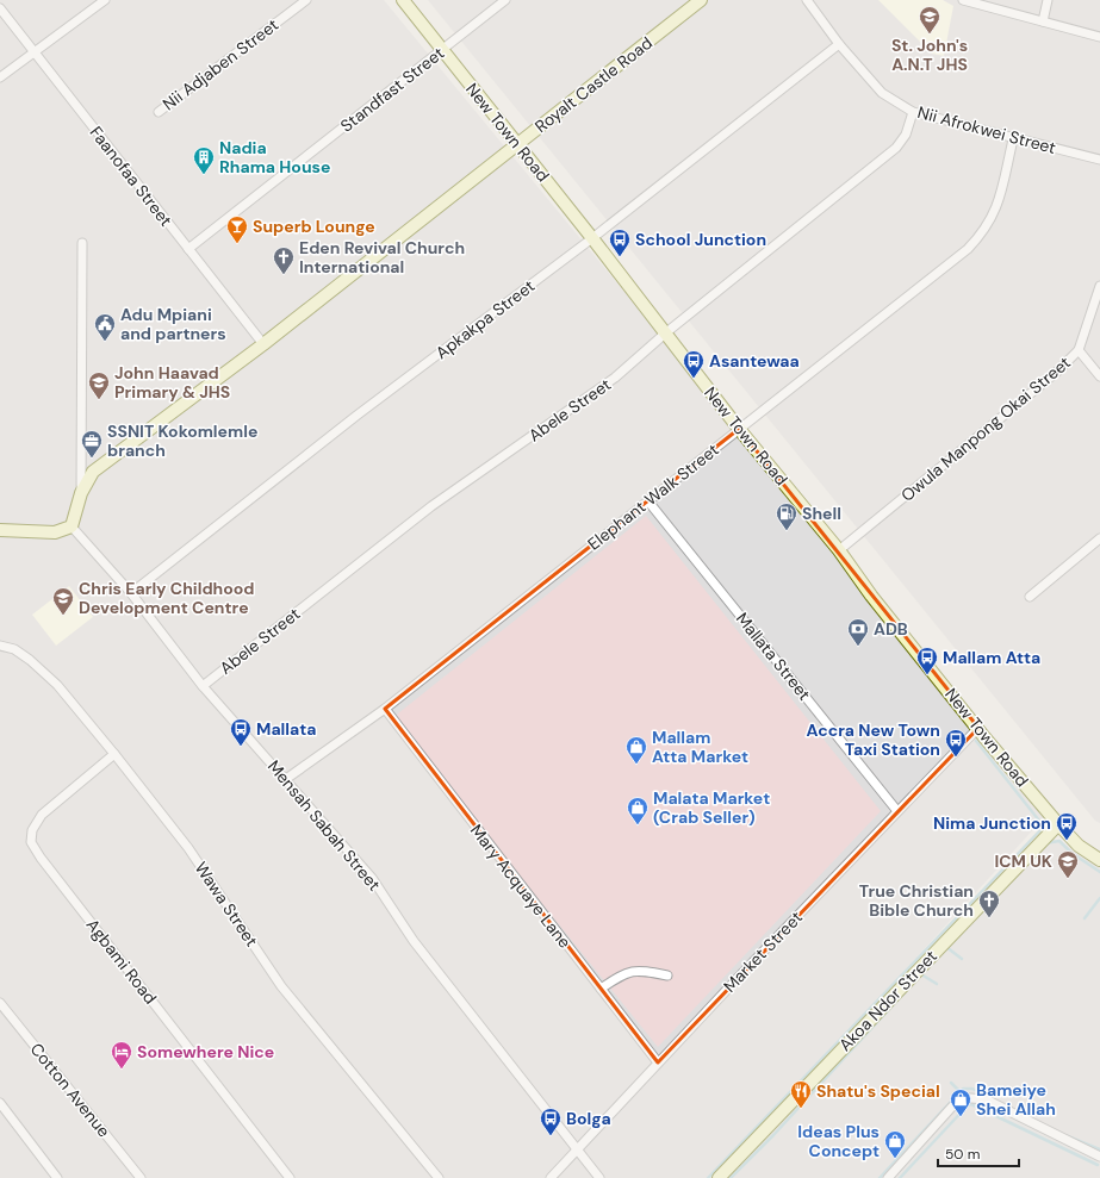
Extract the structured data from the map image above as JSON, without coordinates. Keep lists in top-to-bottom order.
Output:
{
  "streets": {
    "street": [
      "Nii Adjaben Street",
      "Royalt Castle Road",
      "Standfast Street",
      "Nii Afrokwei Street",
      "New Town Road",
      "Faanofaa Street",
      "Apkakpa Street",
      "Abele Street",
      "Owula Manpong Okai Street",
      "Elephant Walk Street",
      "Mallata Street",
      "Mensah Sabah Street",
      "Mary Acquaye Lane",
      "Wawa Street",
      "Market Street",
      "Agbami Road",
      "Akoa Ndor Street",
      "Cotton Avenue"
    ]
  },
  "crossings": [
    ["Royalt Castle Road", "New Town Road"],
    ["Royalt Castle Road", "Faanofaa Street"],
    ["Royalt Castle Road", "Mensah Sabah Street"],
    ["Standfast Street", "New Town Road"],
    ["Standfast Street", "Faanofaa Street"],
    ["Nii Afrokwei Street", "Apkakpa Street"],
    ["Nii Afrokwei Street", "Abele Street"],
    ["Nii Afrokwei Street", "Elephant Walk Street"],
    ["New Town Road", "Apkakpa Street"],
    ["New Town Road", "Abele Street"],
    ["New Town Road", "Owula Manpong Okai Street"],
    ["New Town Road", "Elephant Walk Street"],
    ["New Town Road", "Market Street"],
    ["New Town Road", "Akoa Ndor Street"],
    ["Apkakpa Street", "Mensah Sabah Street"],
    ["Abele Street", "Mensah Sabah Street"],
    ["Elephant Walk Street", "Mallata Street"],
    ["Elephant Walk Street", "Mensah Sabah Street"],
    ["Elephant Walk Street", "Mary Acquaye Lane"],
    ["Mallata Street", "Market Street"],
    ["Mensah Sabah Street", "Market Street"],
    ["Mary Acquaye Lane", "Market Street"],
    ["Wawa Street", "Agbami Road"]
  ],
  "places": {
    "school or university": [
      "St. John's A.N.T JHS",
      "John Haavad Primary & JHS",
      "Chris Early Childhood Development Centre",
      "ICM UK"
    ],
    "building": ["Nadia Rhama House"],
    "bar": ["Superb Lounge"],
    "bus stop": [
      "School Junction",
      "Asantewaa",
      "Mallam Atta",
      "Mallata",
      "Accra New Town Taxi Station",
      "Nima Junction",
      "Bolga"
    ],
    "church": ["Eden Revival Church International", "True Christian Bible Church"],
    "public building": ["Adu Mpiani and partners"],
    "office": ["SSNIT Kokomlemle branch"],
    "fuel station": ["Shell"],
    "bank": ["ADB"],
    "shop": [
      "Mallam Atta Market",
      "Malata Market (Crab Seller)",
      "Bameiye Shei Allah",
      "Ideas Plus Concept"
    ],
    "hotel": ["Somewhere Nice"],
    "restaurant": ["Shatu's Special"]
  },
  "scale_bar": "50 m"
}
